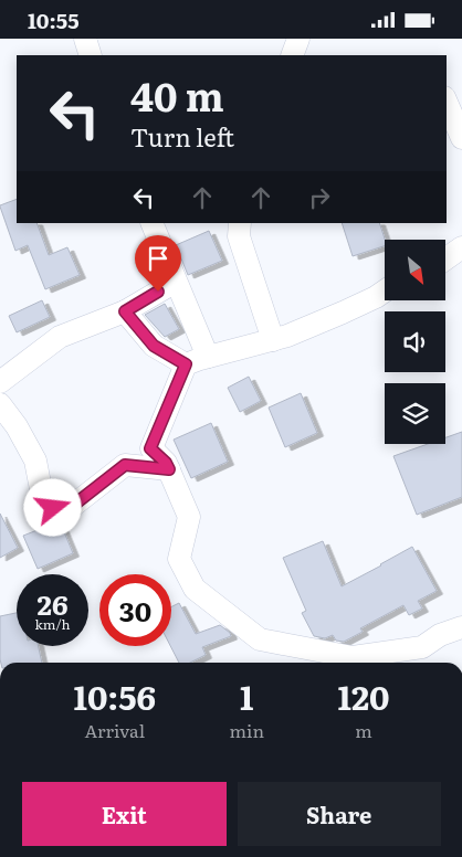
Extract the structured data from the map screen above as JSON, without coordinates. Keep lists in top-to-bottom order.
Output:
{
  "north": "bottom right",
  "page": {
    "status": "10:55",
    "turn": ["40 m", "Turn left"],
    "speed": "26 km/h",
    "limit": "30",
    "eta": [
      "10:56",
      "Arrival",
      "1",
      "min",
      "120",
      "m"
    ],
    "buttons": ["Exit", "Share"]
  }
}
